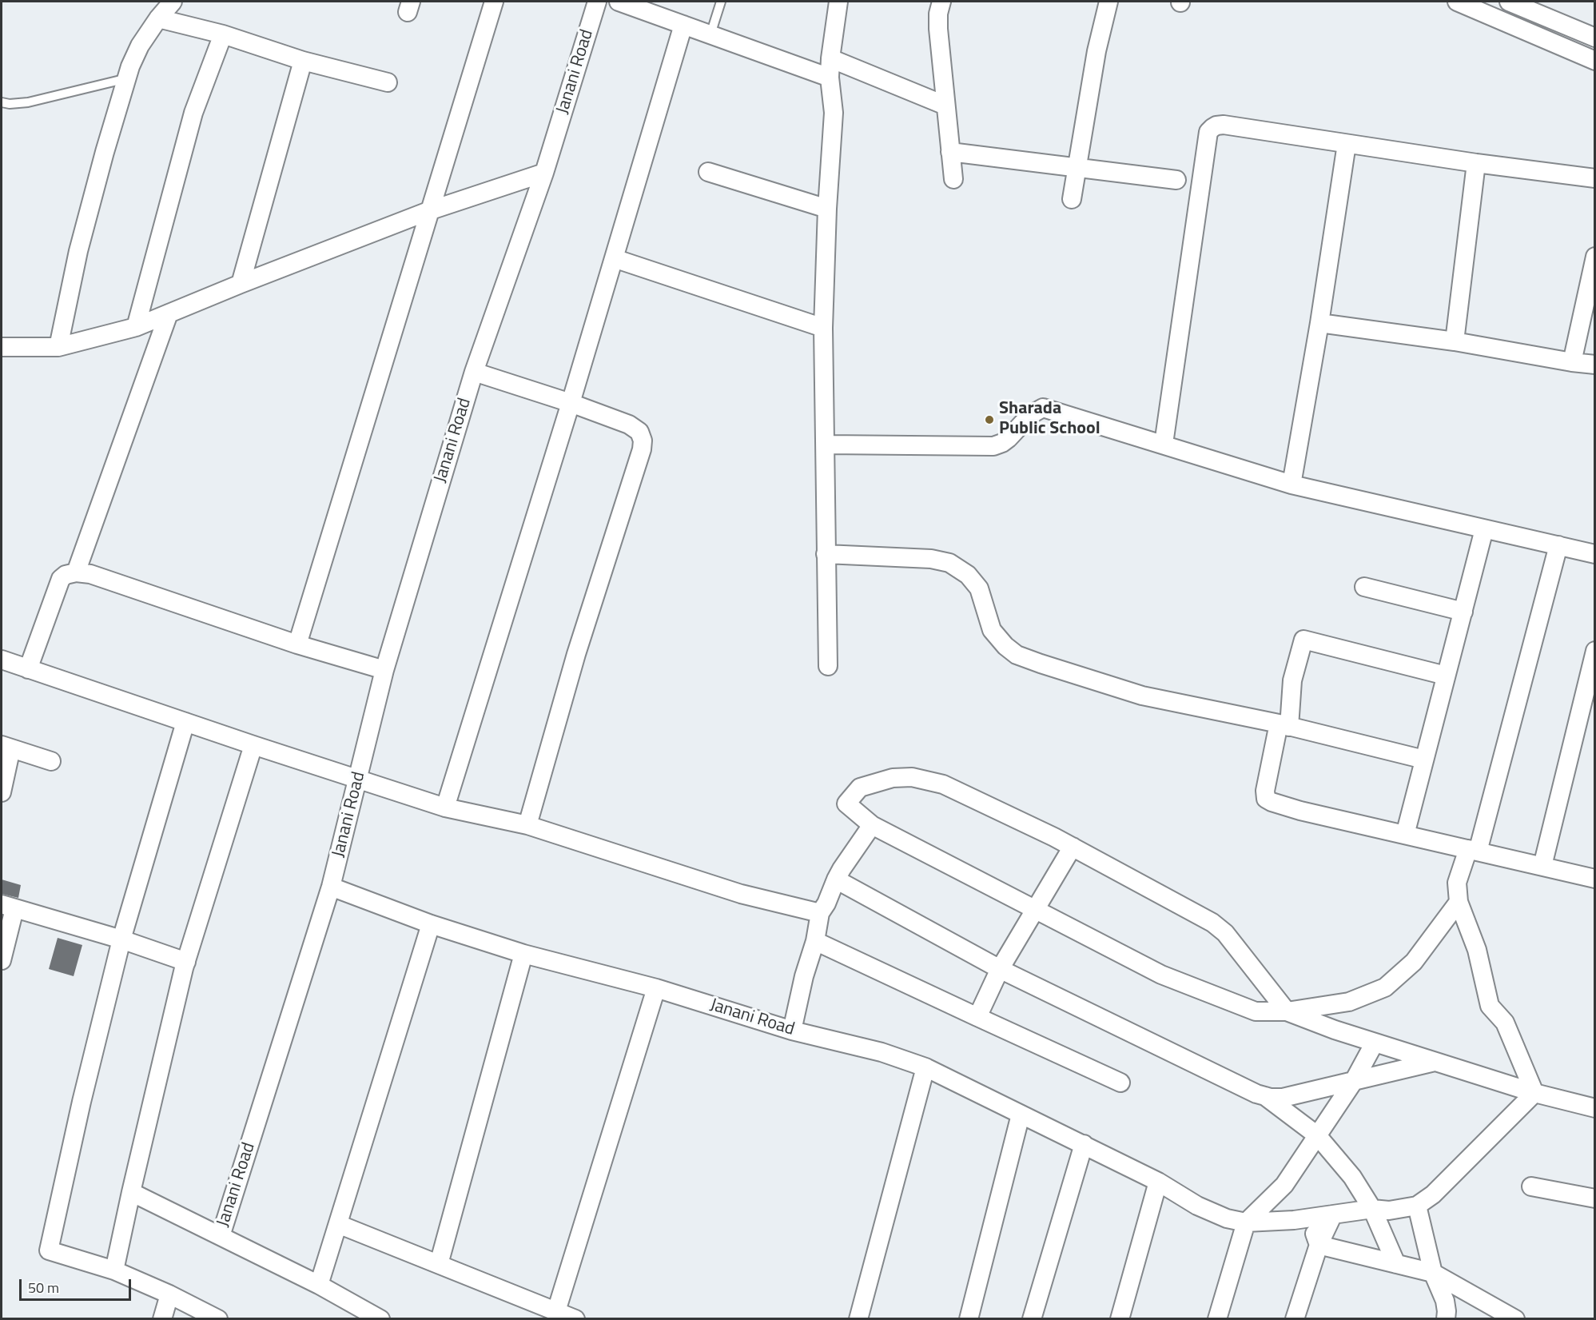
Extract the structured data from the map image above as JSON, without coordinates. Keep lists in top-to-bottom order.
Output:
{
  "streets": {
    "street": ["Janani Road"]
  },
  "places": ["Sharada Public School"],
  "scale_bar": "50 m"
}
